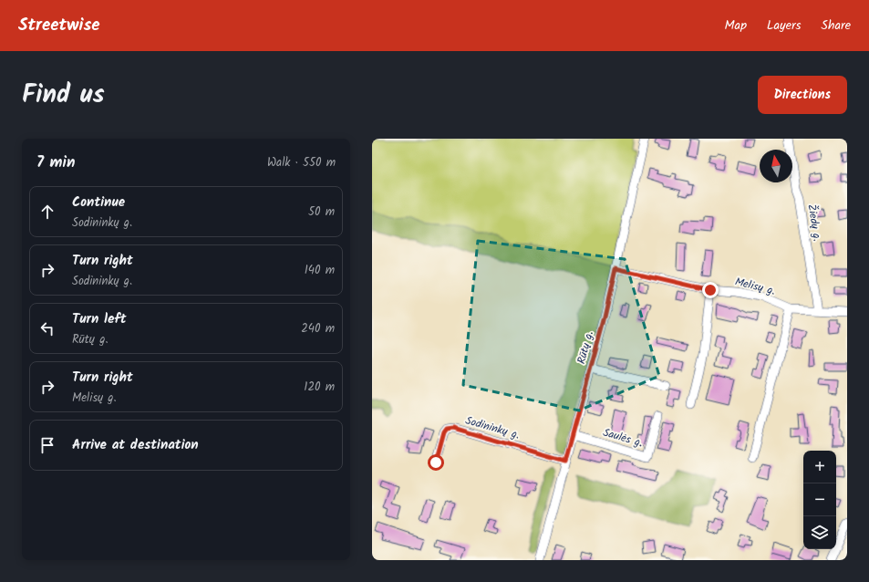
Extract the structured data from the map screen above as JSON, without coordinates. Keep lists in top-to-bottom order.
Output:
{
  "streets": {
    "street": [
      "Žiedų g.",
      "Melisų g.",
      "Rūtų g.",
      "Sodininkų g.",
      "Saulės g."
    ]
  },
  "crossings": [
    ["Žiedų g.", "Melisų g."],
    ["Melisų g.", "Rūtų g."],
    ["Rūtų g.", "Sodininkų g."],
    ["Rūtų g.", "Saulės g."]
  ],
  "north": "top",
  "page": {
    "header": "Streetwise",
    "nav": ["Map", "Layers", "Share"],
    "title": "Find us",
    "buttons": "Directions",
    "heading": ["7 min", "Walk · 550 m"],
    "list": [
      ["Continue", "Sodininkų g.", "50 m"],
      ["Turn right", "Sodininkų g.", "140 m"],
      ["Turn left", "Rūtų g.", "240 m"],
      ["Turn right", "Melisų g.", "120 m"],
      "Arrive at destination"
    ],
    "map_buttons": ["+", "−"]
  }
}
